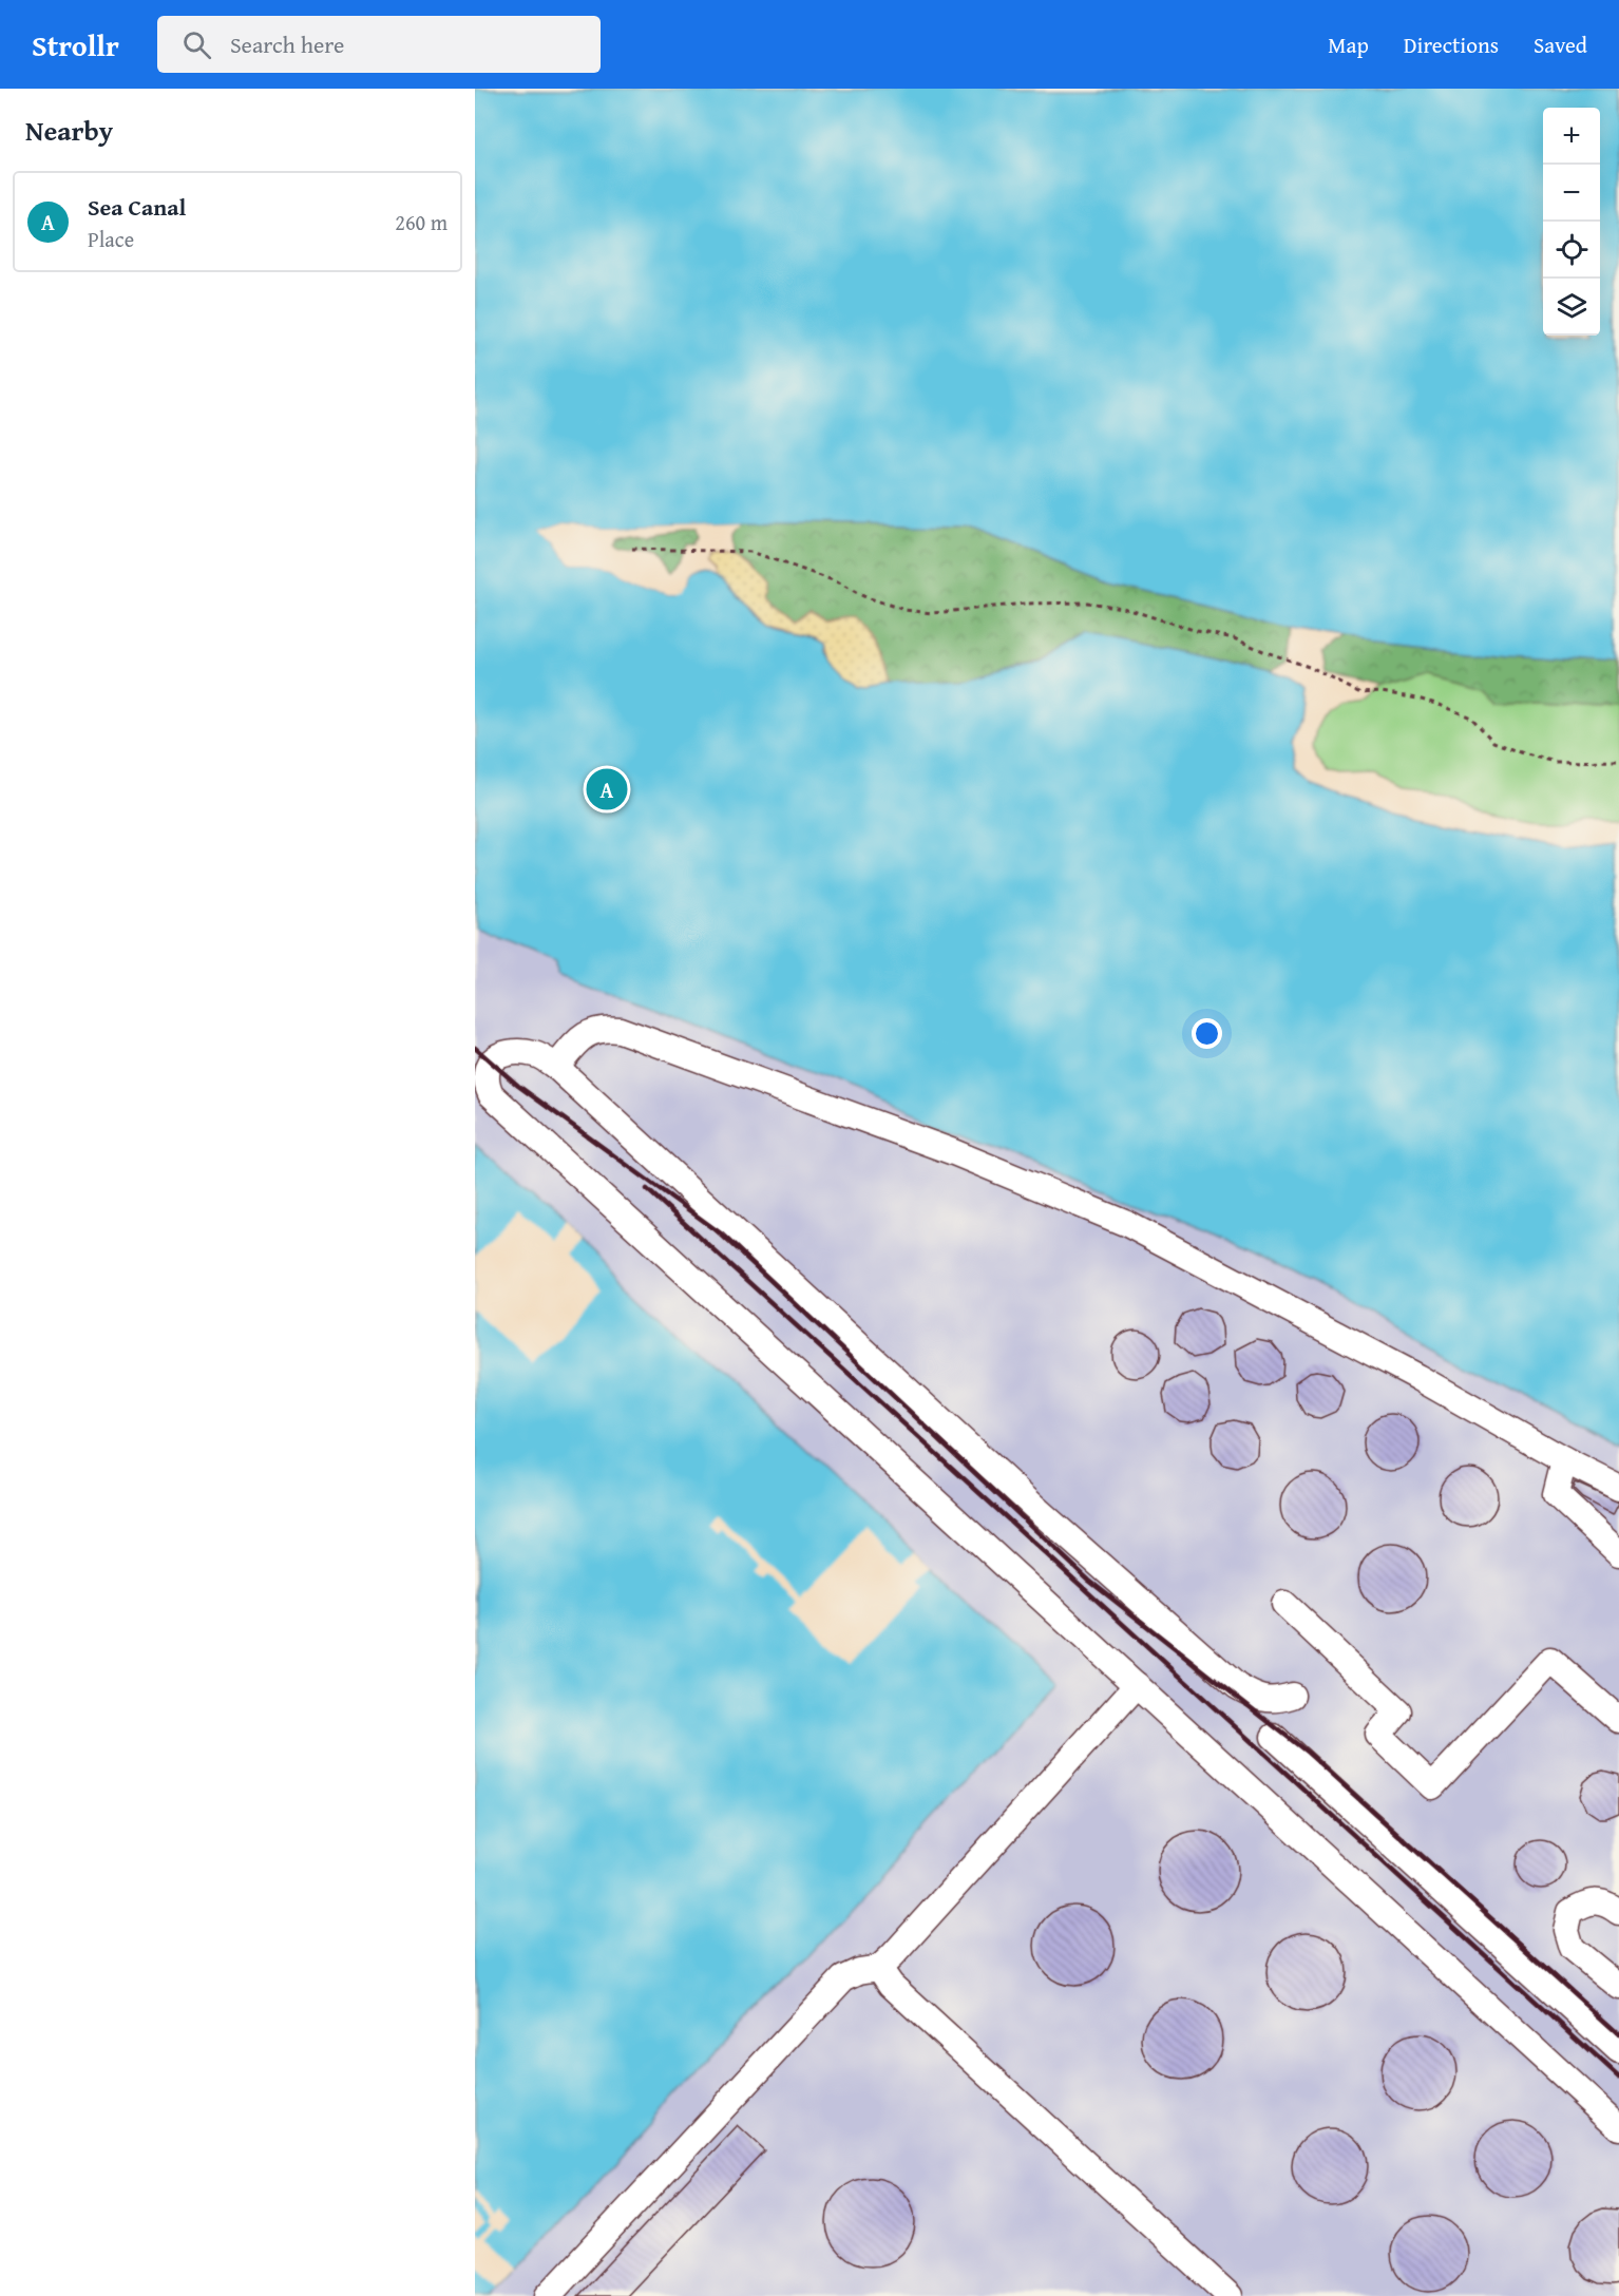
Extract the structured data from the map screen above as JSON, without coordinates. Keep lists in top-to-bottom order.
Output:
{
  "page": {
    "header": "Strollr",
    "search": "Search here",
    "nav": ["Map", "Directions", "Saved"],
    "heading": "Nearby",
    "map_buttons": ["+", "−"],
    "list": [
      {
        "mark": "A",
        "name": "Sea Canal",
        "note": "Place",
        "value": "260 m"
      }
    ],
    "pins": "A"
  }
}
